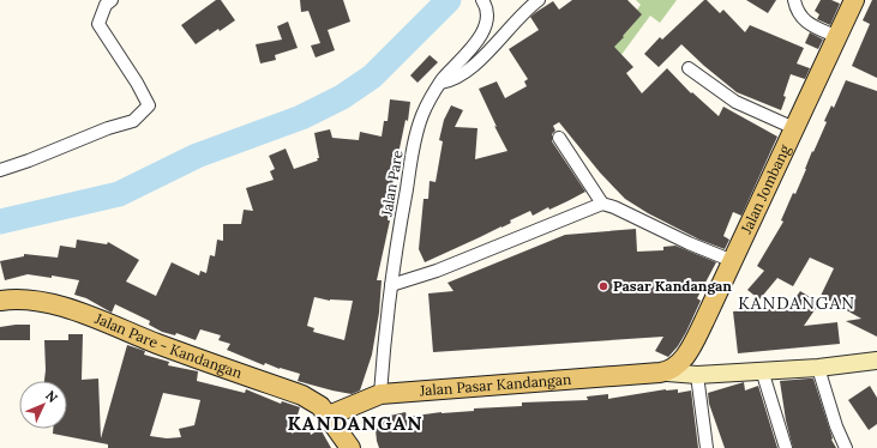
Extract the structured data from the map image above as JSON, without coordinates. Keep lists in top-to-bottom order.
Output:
{
  "streets": {
    "main road": ["Jalan Jombang", "Jalan Pare - Kandangan", "Jalan Pasar Kandangan"],
    "street": ["Jalan Pare"]
  },
  "crossings": [
    ["Jalan Pare", "Jalan Pasar Kandangan"],
    ["Jalan Jombang", "Jalan Pasar Kandangan"],
    ["Jalan Pare - Kandangan", "Jalan Pasar Kandangan"]
  ],
  "districts": ["KANDANGAN", "KANDANGAN"],
  "places": ["Pasar Kandangan"],
  "north": "top right"
}
